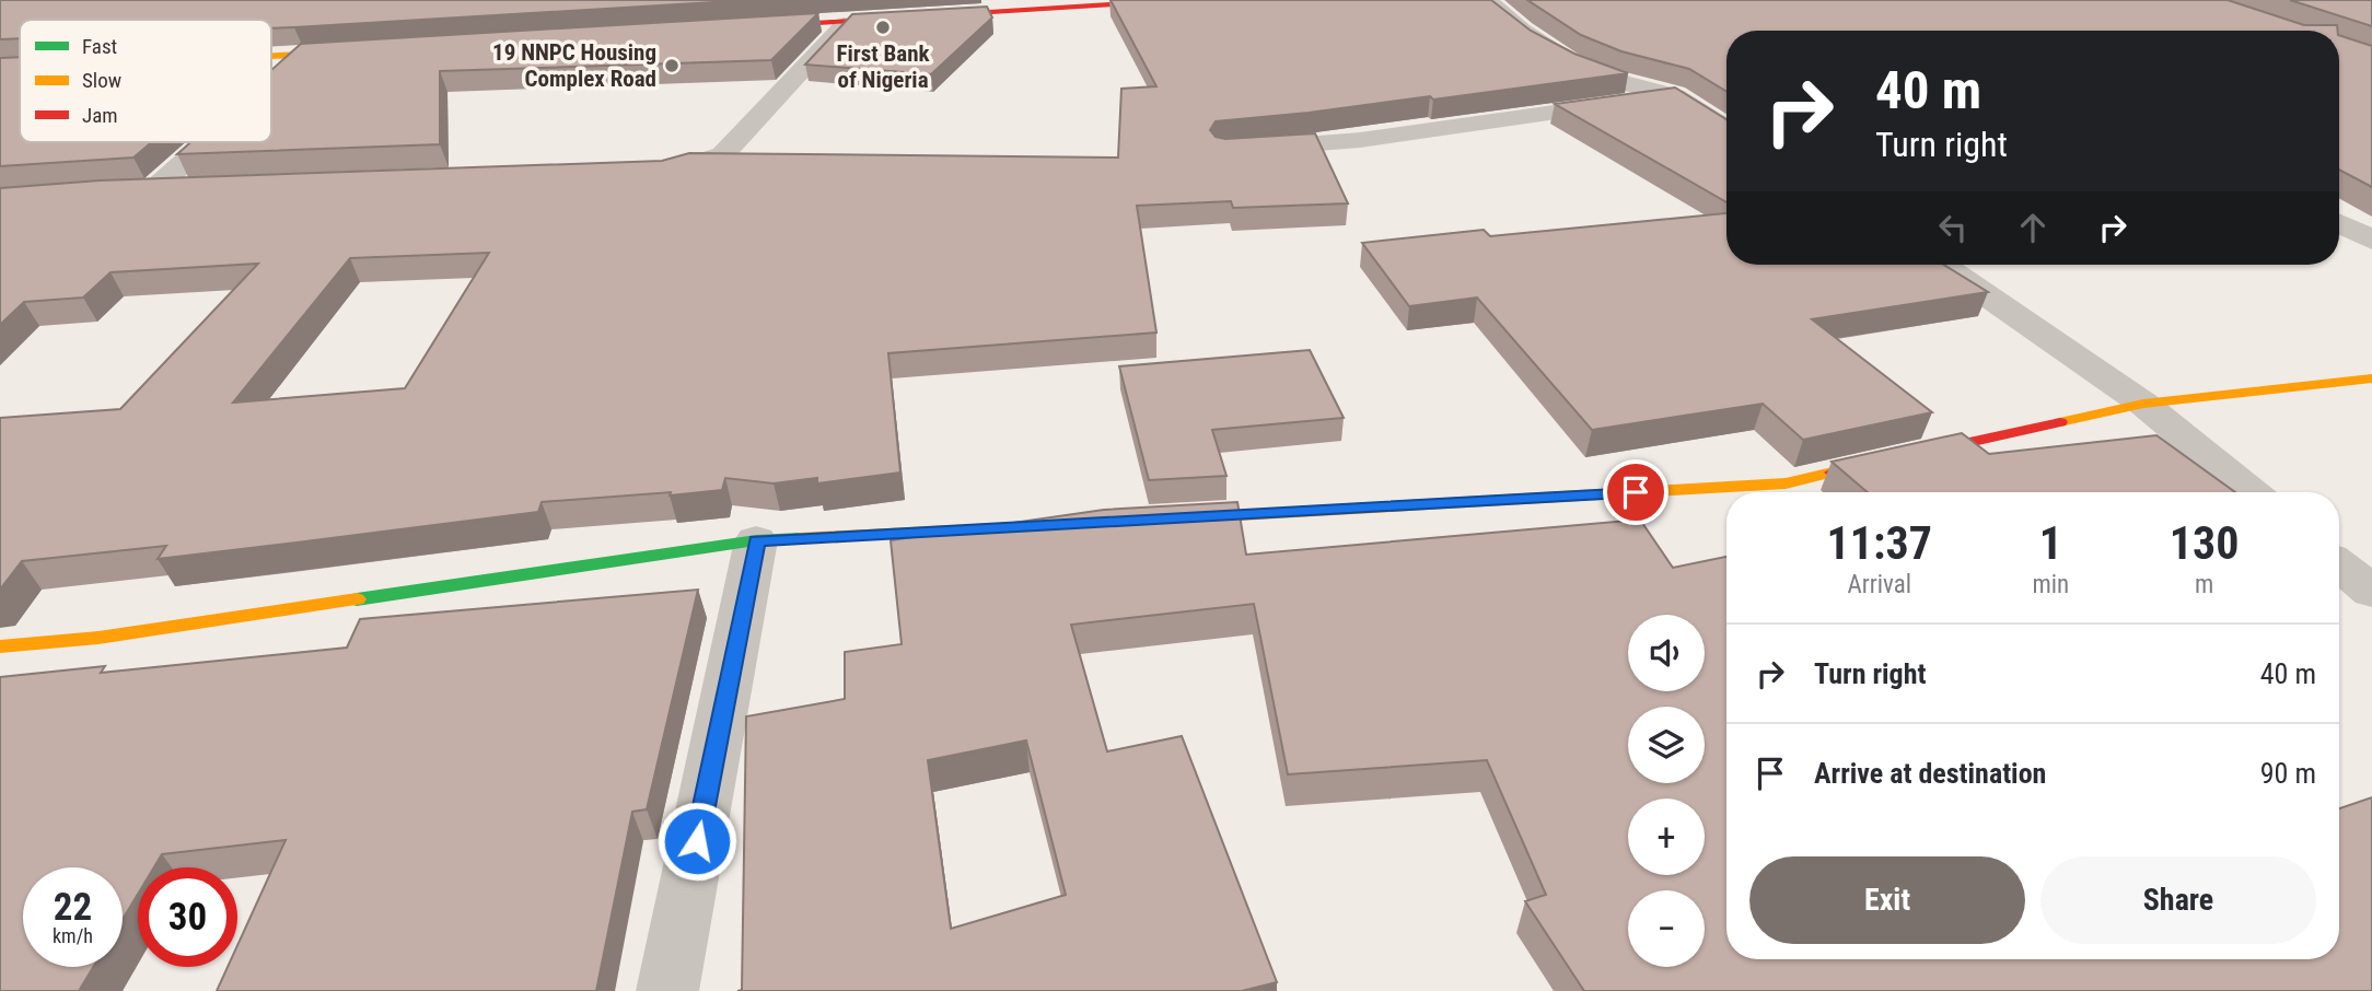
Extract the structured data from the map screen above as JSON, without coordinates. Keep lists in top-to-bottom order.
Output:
{
  "places": ["First Bank of Nigeria", "19 NNPC Housing Complex Road"],
  "legend": ["Fast", "Slow", "Jam"],
  "page": {
    "turn": ["40 m", "Turn right"],
    "eta": [
      "11:37",
      "Arrival",
      "1",
      "min",
      "130",
      "m"
    ],
    "map_buttons": ["+", "−"],
    "list": [
      {
        "name": "Turn right",
        "value": "40 m"
      },
      {
        "name": "Arrive at destination",
        "value": "90 m"
      }
    ],
    "buttons": ["Exit", "Share"],
    "speed": "22 km/h",
    "limit": "30"
  }
}
